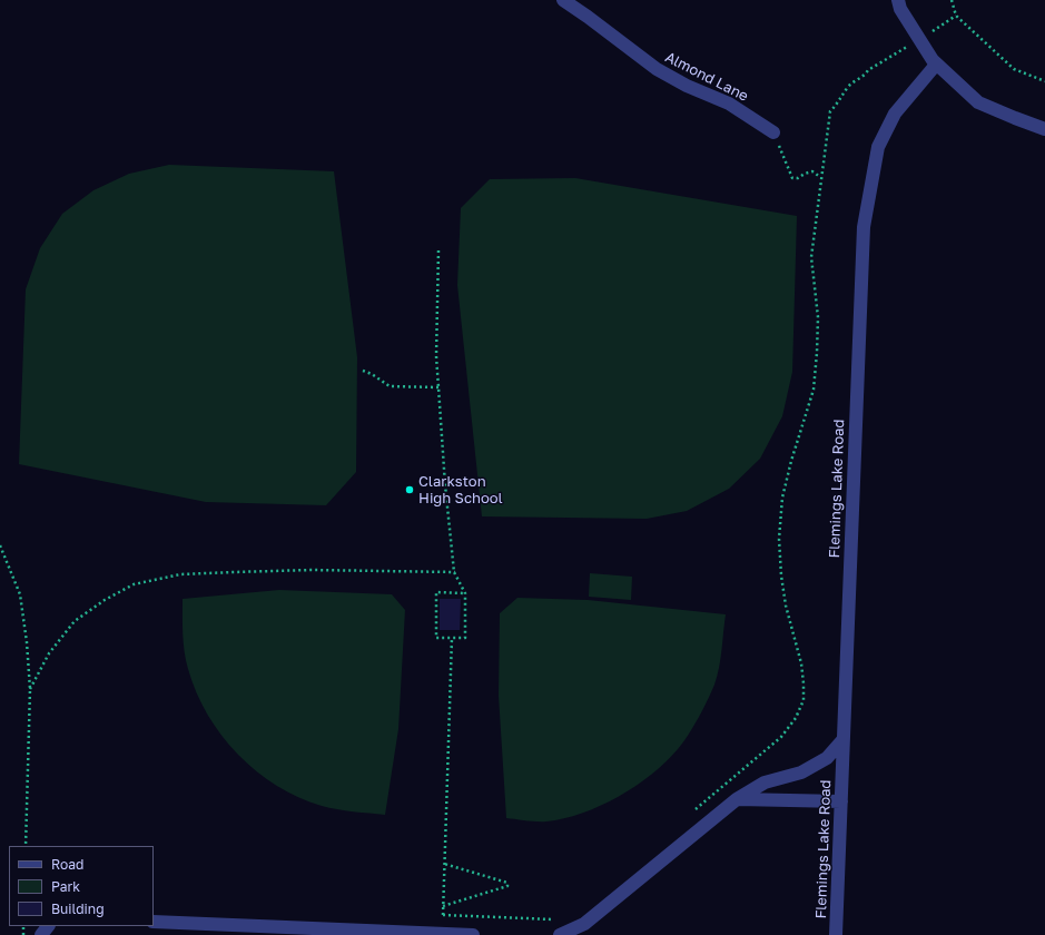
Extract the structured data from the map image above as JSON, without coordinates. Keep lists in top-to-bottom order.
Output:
{
  "streets": {
    "street": ["Almond Lane", "Flemings Lake Road"]
  },
  "places": ["Clarkston High School"],
  "legend": ["Road", "Park", "Building"]
}
